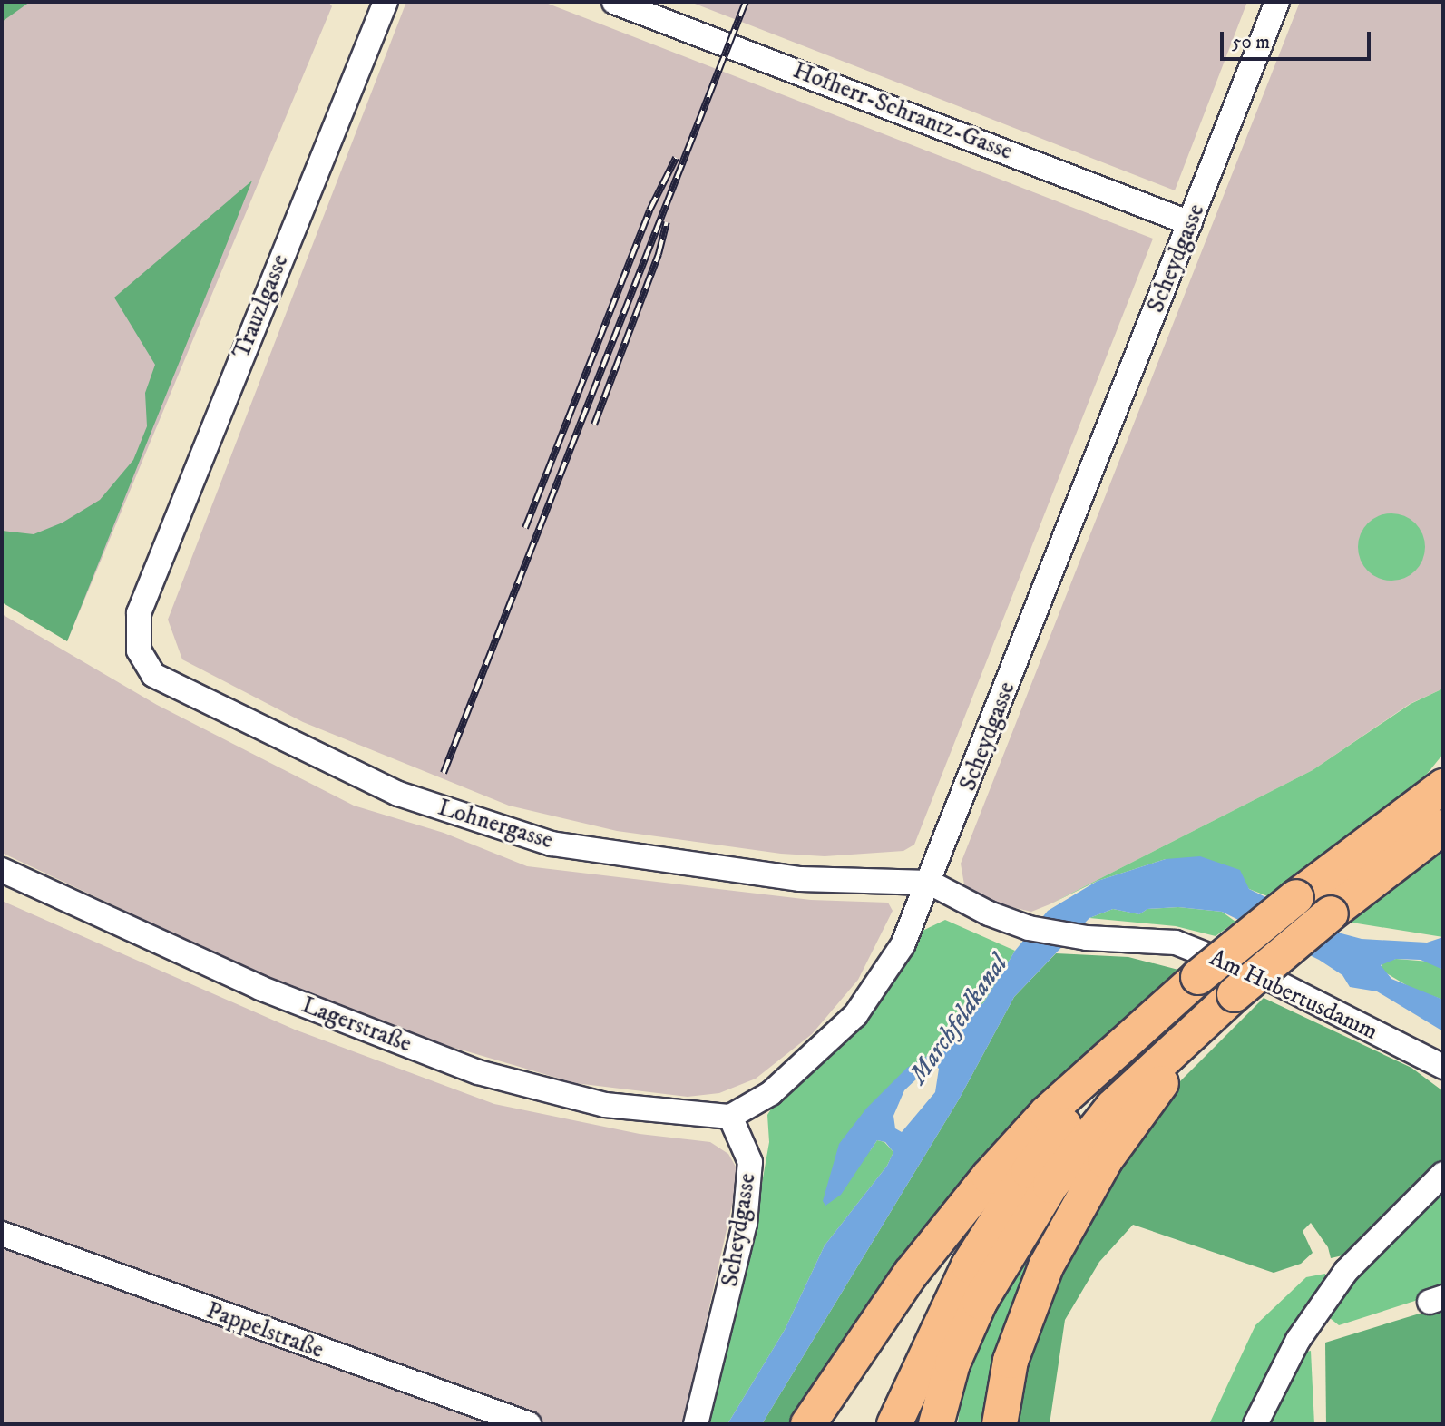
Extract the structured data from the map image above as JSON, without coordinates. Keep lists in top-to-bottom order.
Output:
{
  "streets": {
    "street": [
      "Hofherr-Schrantz-Gasse",
      "Scheydgasse",
      "Trauzlgasse",
      "Lohnergasse",
      "Am Hubertusdamm",
      "Lagerstraße",
      "Pappelstraße"
    ]
  },
  "crossings": [
    ["Hofherr-Schrantz-Gasse", "Scheydgasse"],
    ["Scheydgasse", "Lohnergasse"],
    ["Scheydgasse", "Am Hubertusdamm"],
    ["Scheydgasse", "Lagerstraße"],
    ["Trauzlgasse", "Lohnergasse"],
    ["Lohnergasse", "Am Hubertusdamm"]
  ],
  "water": ["Marchfeldkanal"],
  "scale_bar": "50 m"
}
